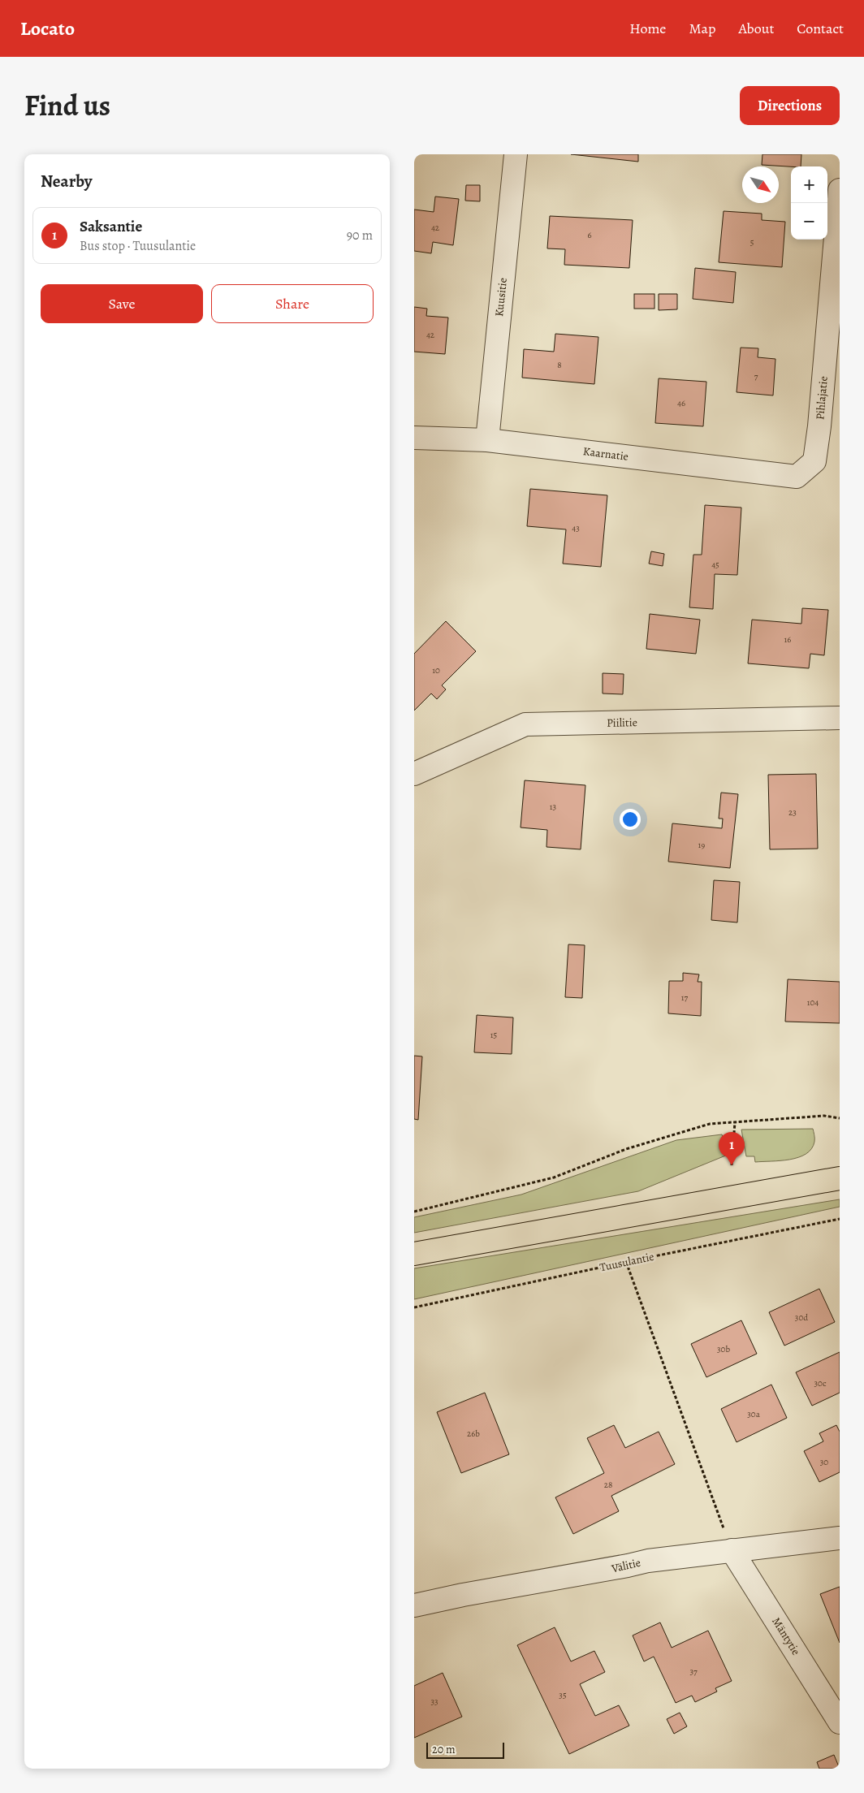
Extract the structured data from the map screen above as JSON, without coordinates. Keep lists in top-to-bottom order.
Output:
{
  "streets": {
    "street": [
      "Kuusitie",
      "Pihlajatie",
      "Kaarnatie",
      "Piilitie",
      "Välitie",
      "Mäntytie"
    ],
    "path": ["Tuusulantie"]
  },
  "crossings": [
    ["Kuusitie", "Kaarnatie"],
    ["Pihlajatie", "Kaarnatie"],
    ["Välitie", "Mäntytie"]
  ],
  "house_numbers": [
    "42",
    "6",
    "5",
    "42",
    "8",
    "7",
    "46",
    "43",
    "45",
    "16",
    "10",
    "13",
    "23",
    "19",
    "17",
    "104",
    "15",
    "30d",
    "30b",
    "30c",
    "30a",
    "26b",
    "30",
    "28",
    "37",
    "35",
    "33"
  ],
  "scale_bar": "20 m",
  "north": "bottom right",
  "page": {
    "header": "Locato",
    "nav": [
      "Home",
      "Map",
      "About",
      "Contact"
    ],
    "title": "Find us",
    "buttons": [
      "Directions",
      ["Save", "Share"]
    ],
    "heading": "Nearby",
    "map_buttons": ["+", "−"],
    "list": [
      {
        "mark": "1",
        "name": "Saksantie",
        "note": "Bus stop · Tuusulantie",
        "value": "90 m"
      }
    ],
    "pins": "1",
    "scale": "20 m"
  }
}
